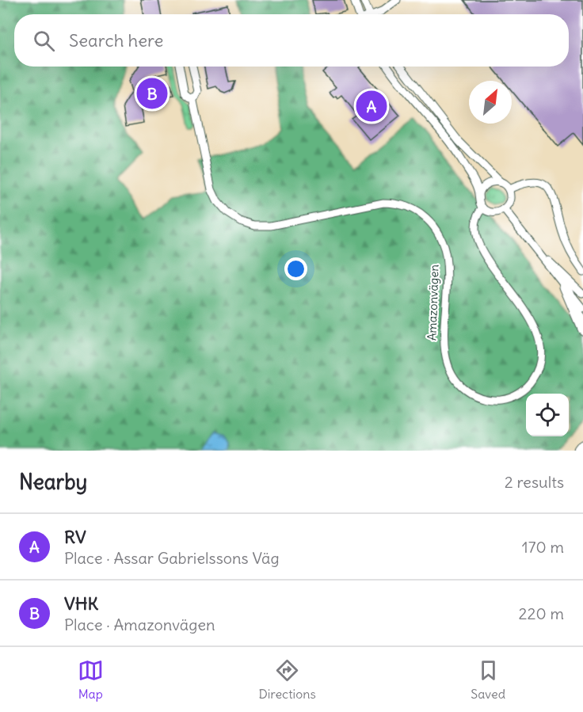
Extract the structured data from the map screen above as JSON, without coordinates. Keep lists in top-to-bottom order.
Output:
{
  "streets": {
    "street": ["Amazonvägen"]
  },
  "north": "top right",
  "page": {
    "search": "Search here",
    "pins": ["B", "A"],
    "heading": ["Nearby", "2 results"],
    "list": [
      {
        "mark": "A",
        "name": "RV",
        "note": "Place · Assar Gabrielssons Väg",
        "value": "170 m"
      },
      {
        "mark": "B",
        "name": "VHK",
        "note": "Place · Amazonvägen",
        "value": "220 m"
      }
    ],
    "nav": ["Map", "Directions", "Saved"]
  }
}
